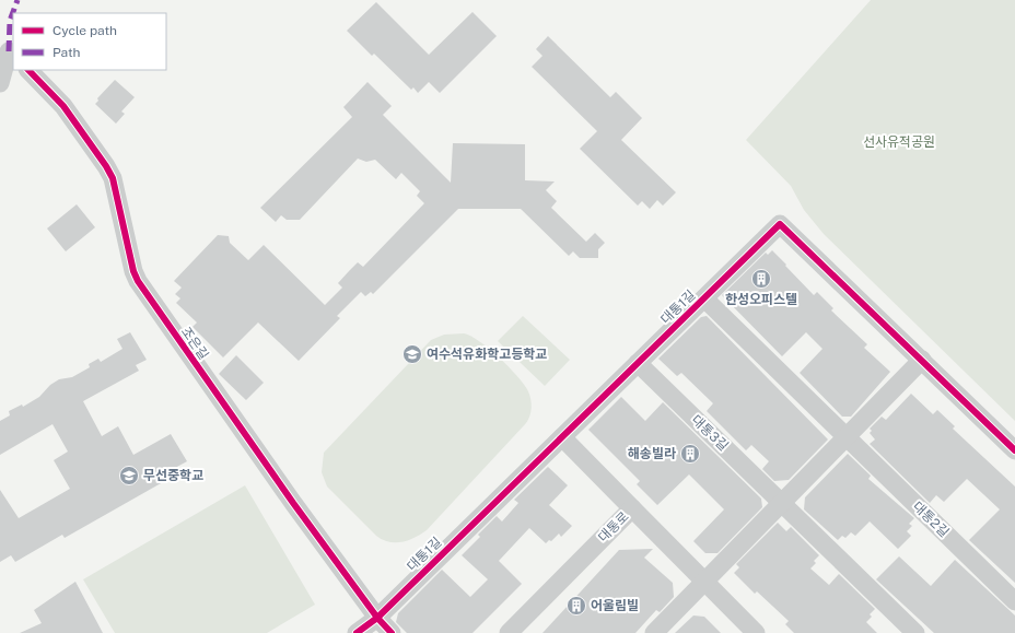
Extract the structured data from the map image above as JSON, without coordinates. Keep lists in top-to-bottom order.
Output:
{
  "streets": {
    "street": [
      "대통1길",
      "조은길",
      "대통3길",
      "대통2길",
      "대통로"
    ]
  },
  "crossings": [
    ["대통1길", "조은길"],
    ["대통1길", "대통3길"]
  ],
  "parks": ["선사유적공원"],
  "places": {
    "building": ["한성오피스텔", "해송빌라", "어울림빌"],
    "school or university": ["여수석유화학고등학교", "무선중학교"]
  },
  "legend": ["Cycle path", "Path"]
}
